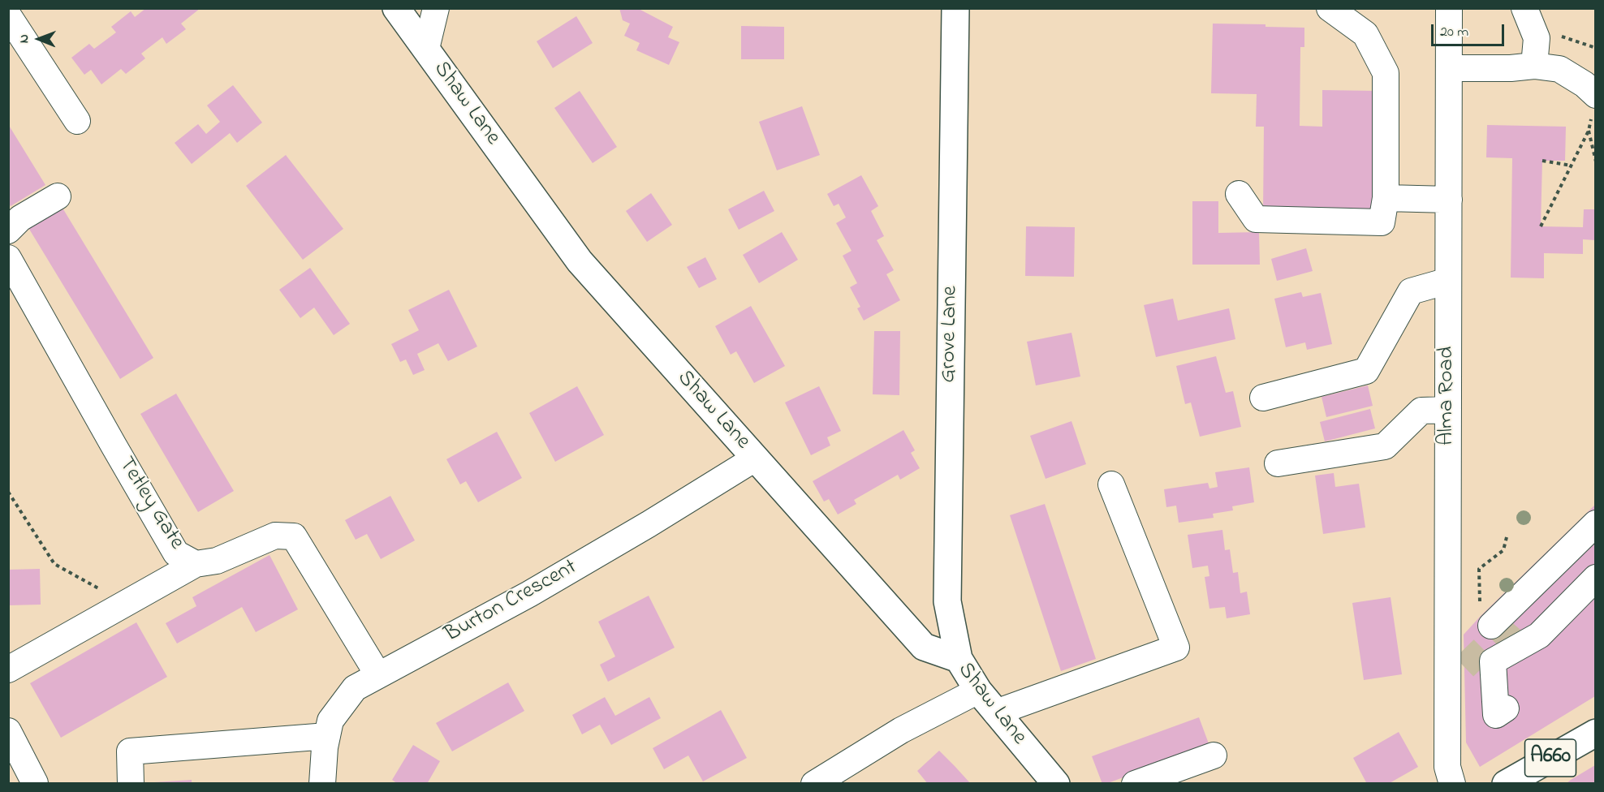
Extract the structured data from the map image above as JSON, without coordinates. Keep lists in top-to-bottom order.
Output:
{
  "streets": {
    "main road": ["Shaw Lane", "Grove Lane", "A660"],
    "street": ["Alma Road", "Tetley Gate", "Burton Crescent"]
  },
  "crossings": [
    ["Shaw Lane", "Grove Lane"],
    ["Shaw Lane", "Burton Crescent"],
    ["Tetley Gate", "Burton Crescent"]
  ],
  "scale_bar": "20 m",
  "north": "left"
}
